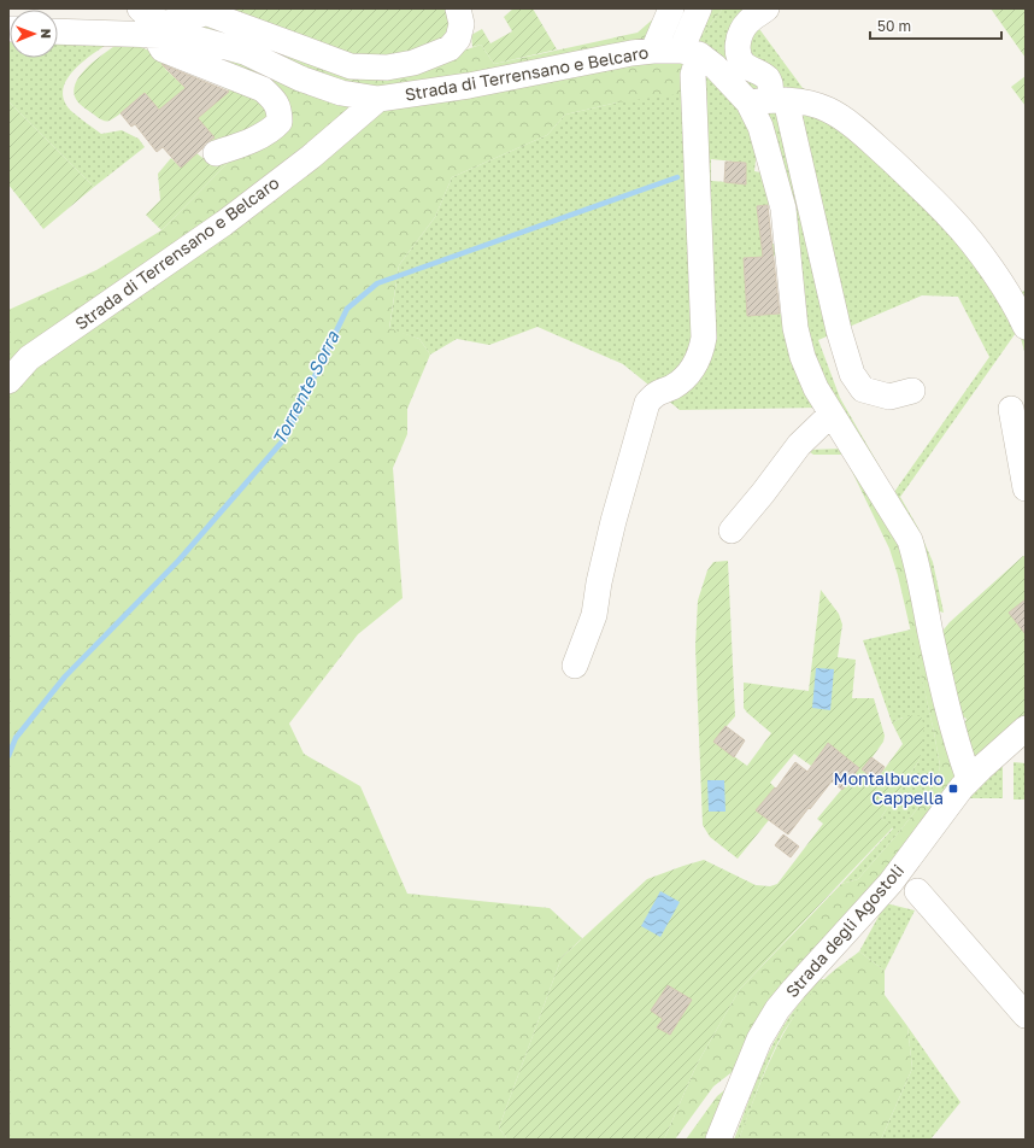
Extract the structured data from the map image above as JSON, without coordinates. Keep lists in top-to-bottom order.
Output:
{
  "streets": {
    "street": ["Strada di Terrensano e Belcaro", "Strada degli Agostoli"]
  },
  "water": ["Torrente Sorra"],
  "places": {
    "transit": ["Montalbuccio Cappella"]
  },
  "scale_bar": "50 m",
  "north": "right"
}
